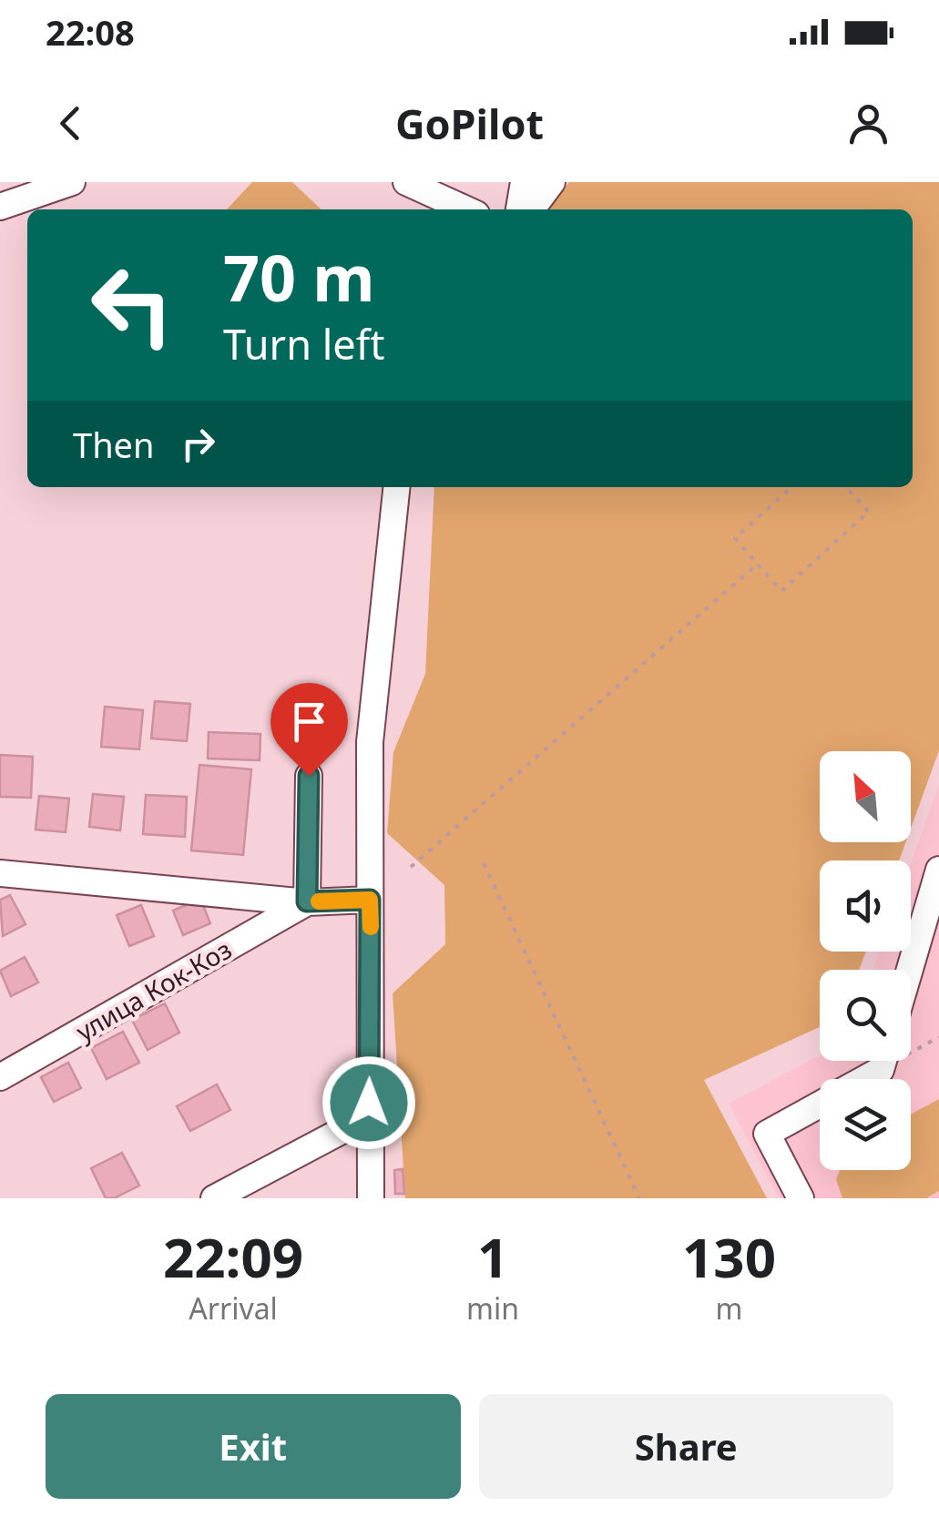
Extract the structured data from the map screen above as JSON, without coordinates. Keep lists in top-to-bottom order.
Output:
{
  "streets": {
    "street": ["улица Кок-Коз"]
  },
  "north": "top left",
  "page": {
    "status": "22:08",
    "header": "GoPilot",
    "turn": ["70 m", "Turn left"],
    "then": "Then",
    "eta": [
      "22:09",
      "Arrival",
      "1",
      "min",
      "130",
      "m"
    ],
    "buttons": ["Exit", "Share"]
  }
}
